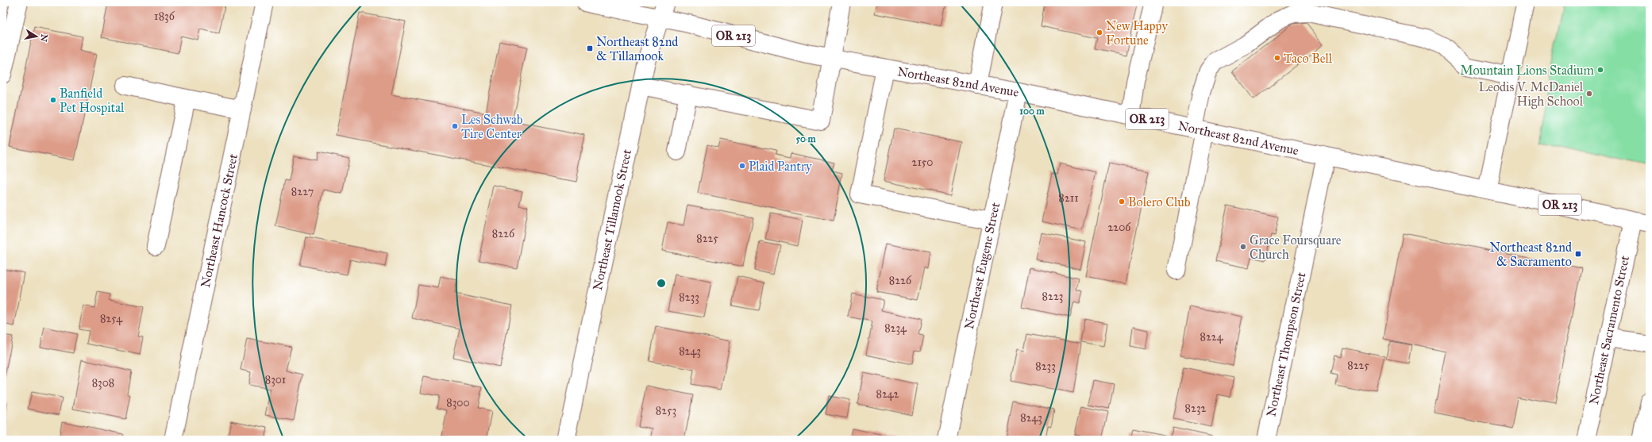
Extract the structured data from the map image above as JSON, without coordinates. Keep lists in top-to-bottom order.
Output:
{
  "streets": {
    "street": [
      "OR 213",
      "Northeast 82nd Avenue",
      "Northeast Tillamook Street",
      "Northeast Hancock Street",
      "Northeast Eugene Street",
      "Northeast Sacramento Street",
      "Northeast Thompson Street"
    ]
  },
  "crossings": [
    ["Northeast 82nd Avenue", "Northeast Tillamook Street"],
    ["Northeast 82nd Avenue", "Northeast Eugene Street"],
    ["Northeast 82nd Avenue", "Northeast Sacramento Street"],
    ["Northeast 82nd Avenue", "Northeast Thompson Street"]
  ],
  "places": {
    "other": [
      "New Happy Fortune",
      "Taco Bell",
      "Mountain Lions Stadium",
      "Leodis V. McDaniel High School",
      "Banfield Pet Hospital",
      "Les Schwab Tire Center",
      "Plaid Pantry",
      "Bolero Club",
      "Grace Foursquare Church"
    ],
    "transit": ["Northeast 82nd & Tillamook", "Northeast 82nd & Sacramento"]
  },
  "house_numbers": [
    "1836",
    "2150",
    "8227",
    "8211",
    "2206",
    "8226",
    "8225",
    "8226",
    "8223",
    "8233",
    "8254",
    "8234",
    "8224",
    "8243",
    "8225",
    "8233",
    "8301",
    "8308",
    "8242",
    "8300",
    "8232",
    "8253",
    "8243"
  ],
  "north": "right",
  "rings": ["100 m", "50 m"]
}
